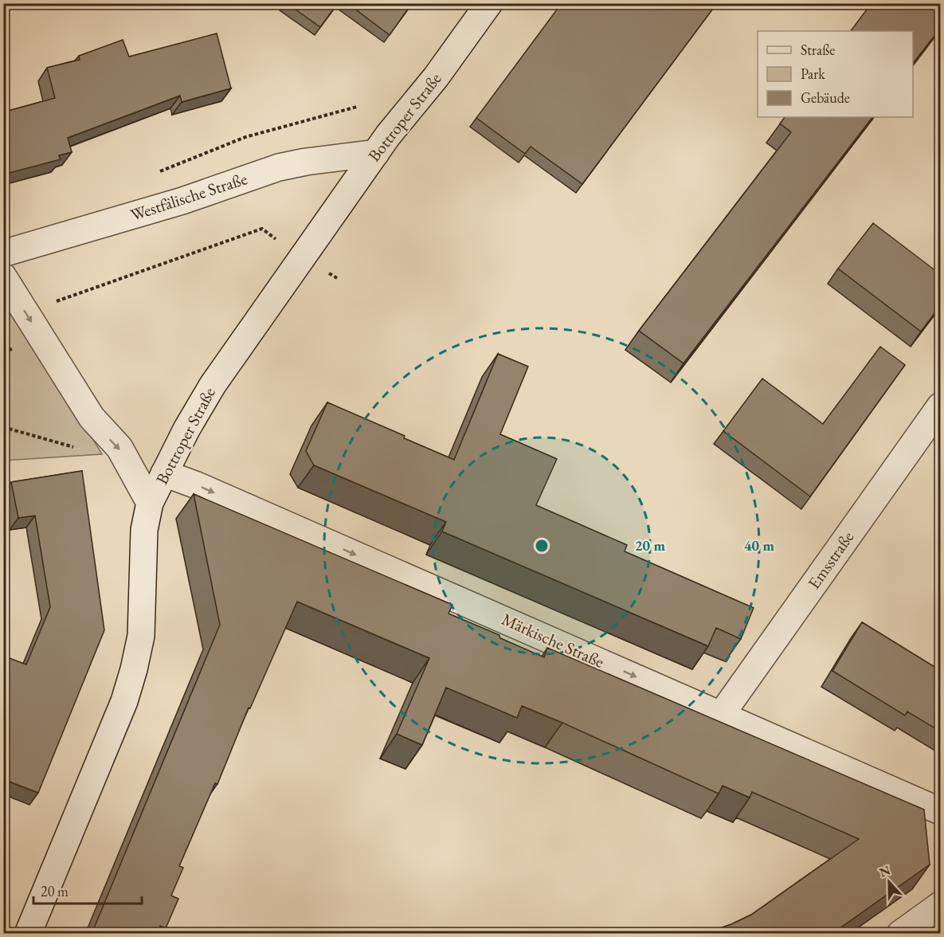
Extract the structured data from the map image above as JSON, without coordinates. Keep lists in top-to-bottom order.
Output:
{
  "streets": {
    "street": [
      "Bottroper Straße",
      "Westfälische Straße",
      "Emsstraße",
      "Märkische Straße"
    ]
  },
  "crossings": [
    ["Bottroper Straße", "Westfälische Straße"],
    ["Bottroper Straße", "Märkische Straße"],
    ["Emsstraße", "Märkische Straße"]
  ],
  "one_way": ["Märkische Straße"],
  "legend": ["Straße", "Park", "Gebäude"],
  "scale_bar": "20 m",
  "north": "top",
  "rings": ["20 m", "40 m"]
}
